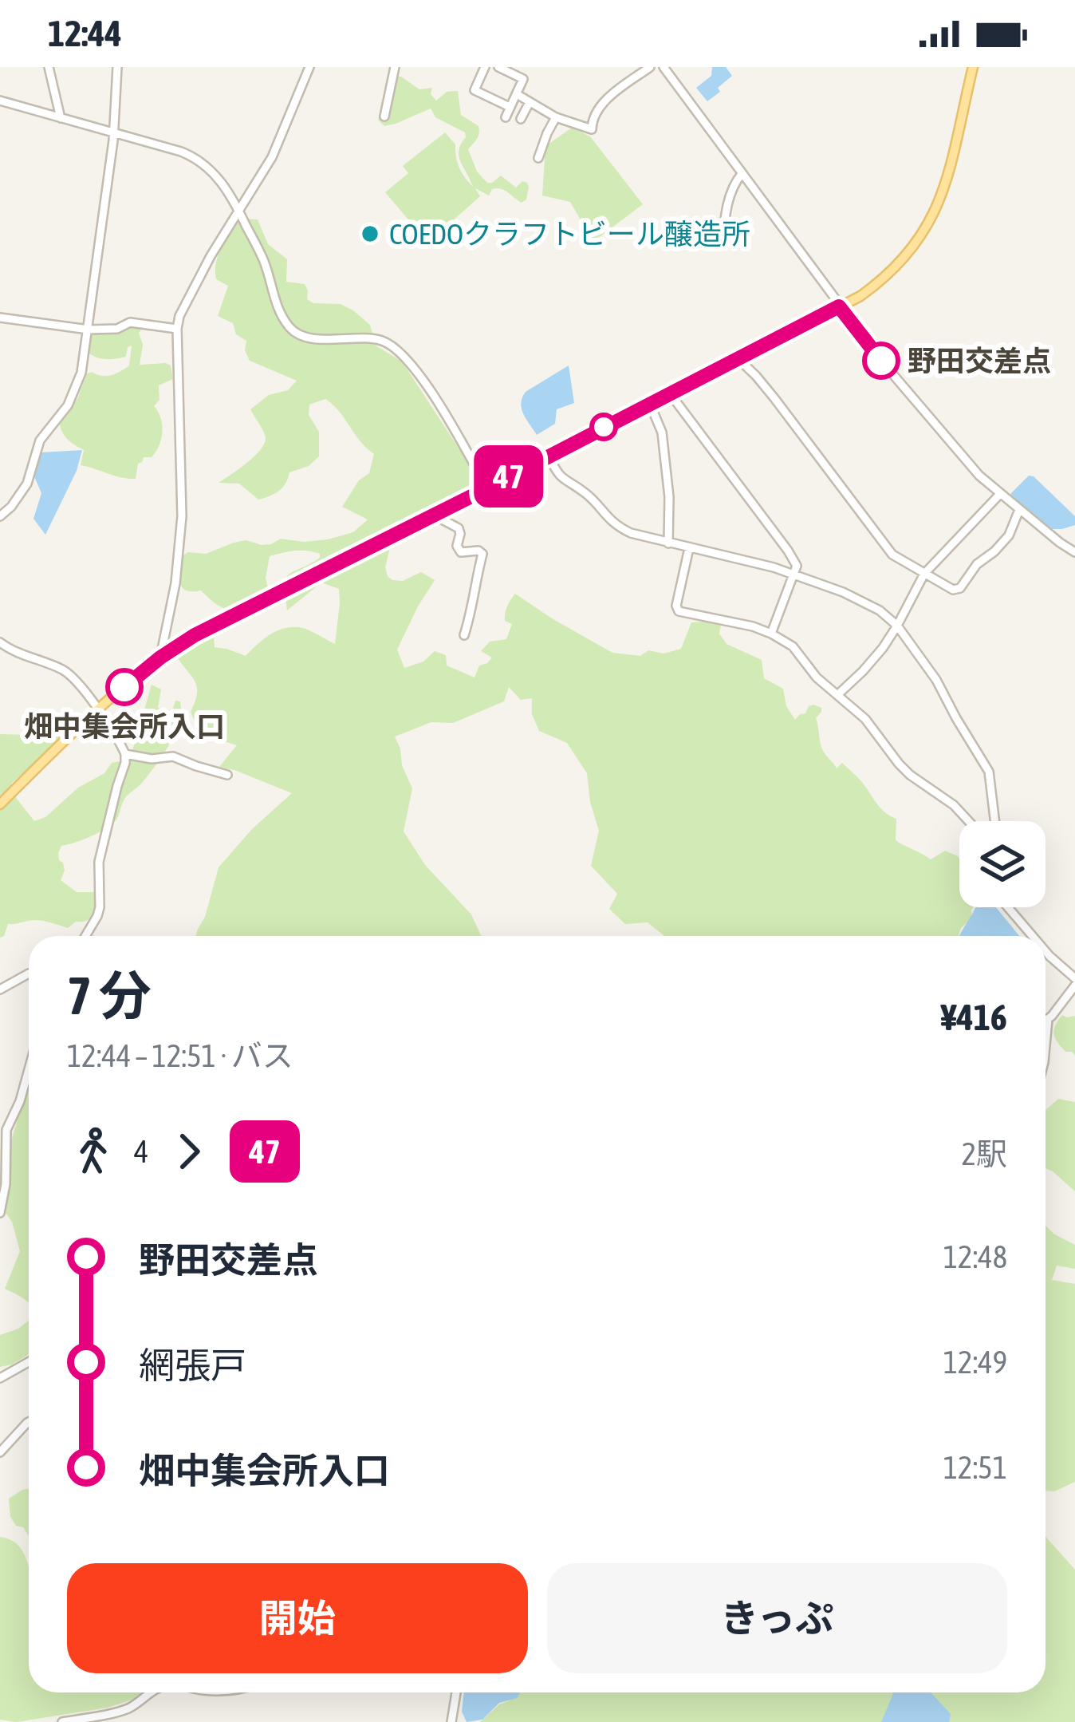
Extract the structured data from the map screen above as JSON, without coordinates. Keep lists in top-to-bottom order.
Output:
{
  "places": ["COEDOクラフトビール醸造所", "野田交差点", "畑中集会所入口"],
  "lines": ["bus line 47"],
  "page": {
    "status": "12:44",
    "on_map": "47",
    "heading": ["7 分", "12:44 – 12:51 · バス", "¥416"],
    "legs": ["4", "47", "2駅"],
    "list": [
      {
        "name": "野田交差点",
        "value": "12:48"
      },
      {
        "name": "網張戸",
        "value": "12:49"
      },
      {
        "name": "畑中集会所入口",
        "value": "12:51"
      }
    ],
    "buttons": ["開始", "きっぷ"]
  }
}
